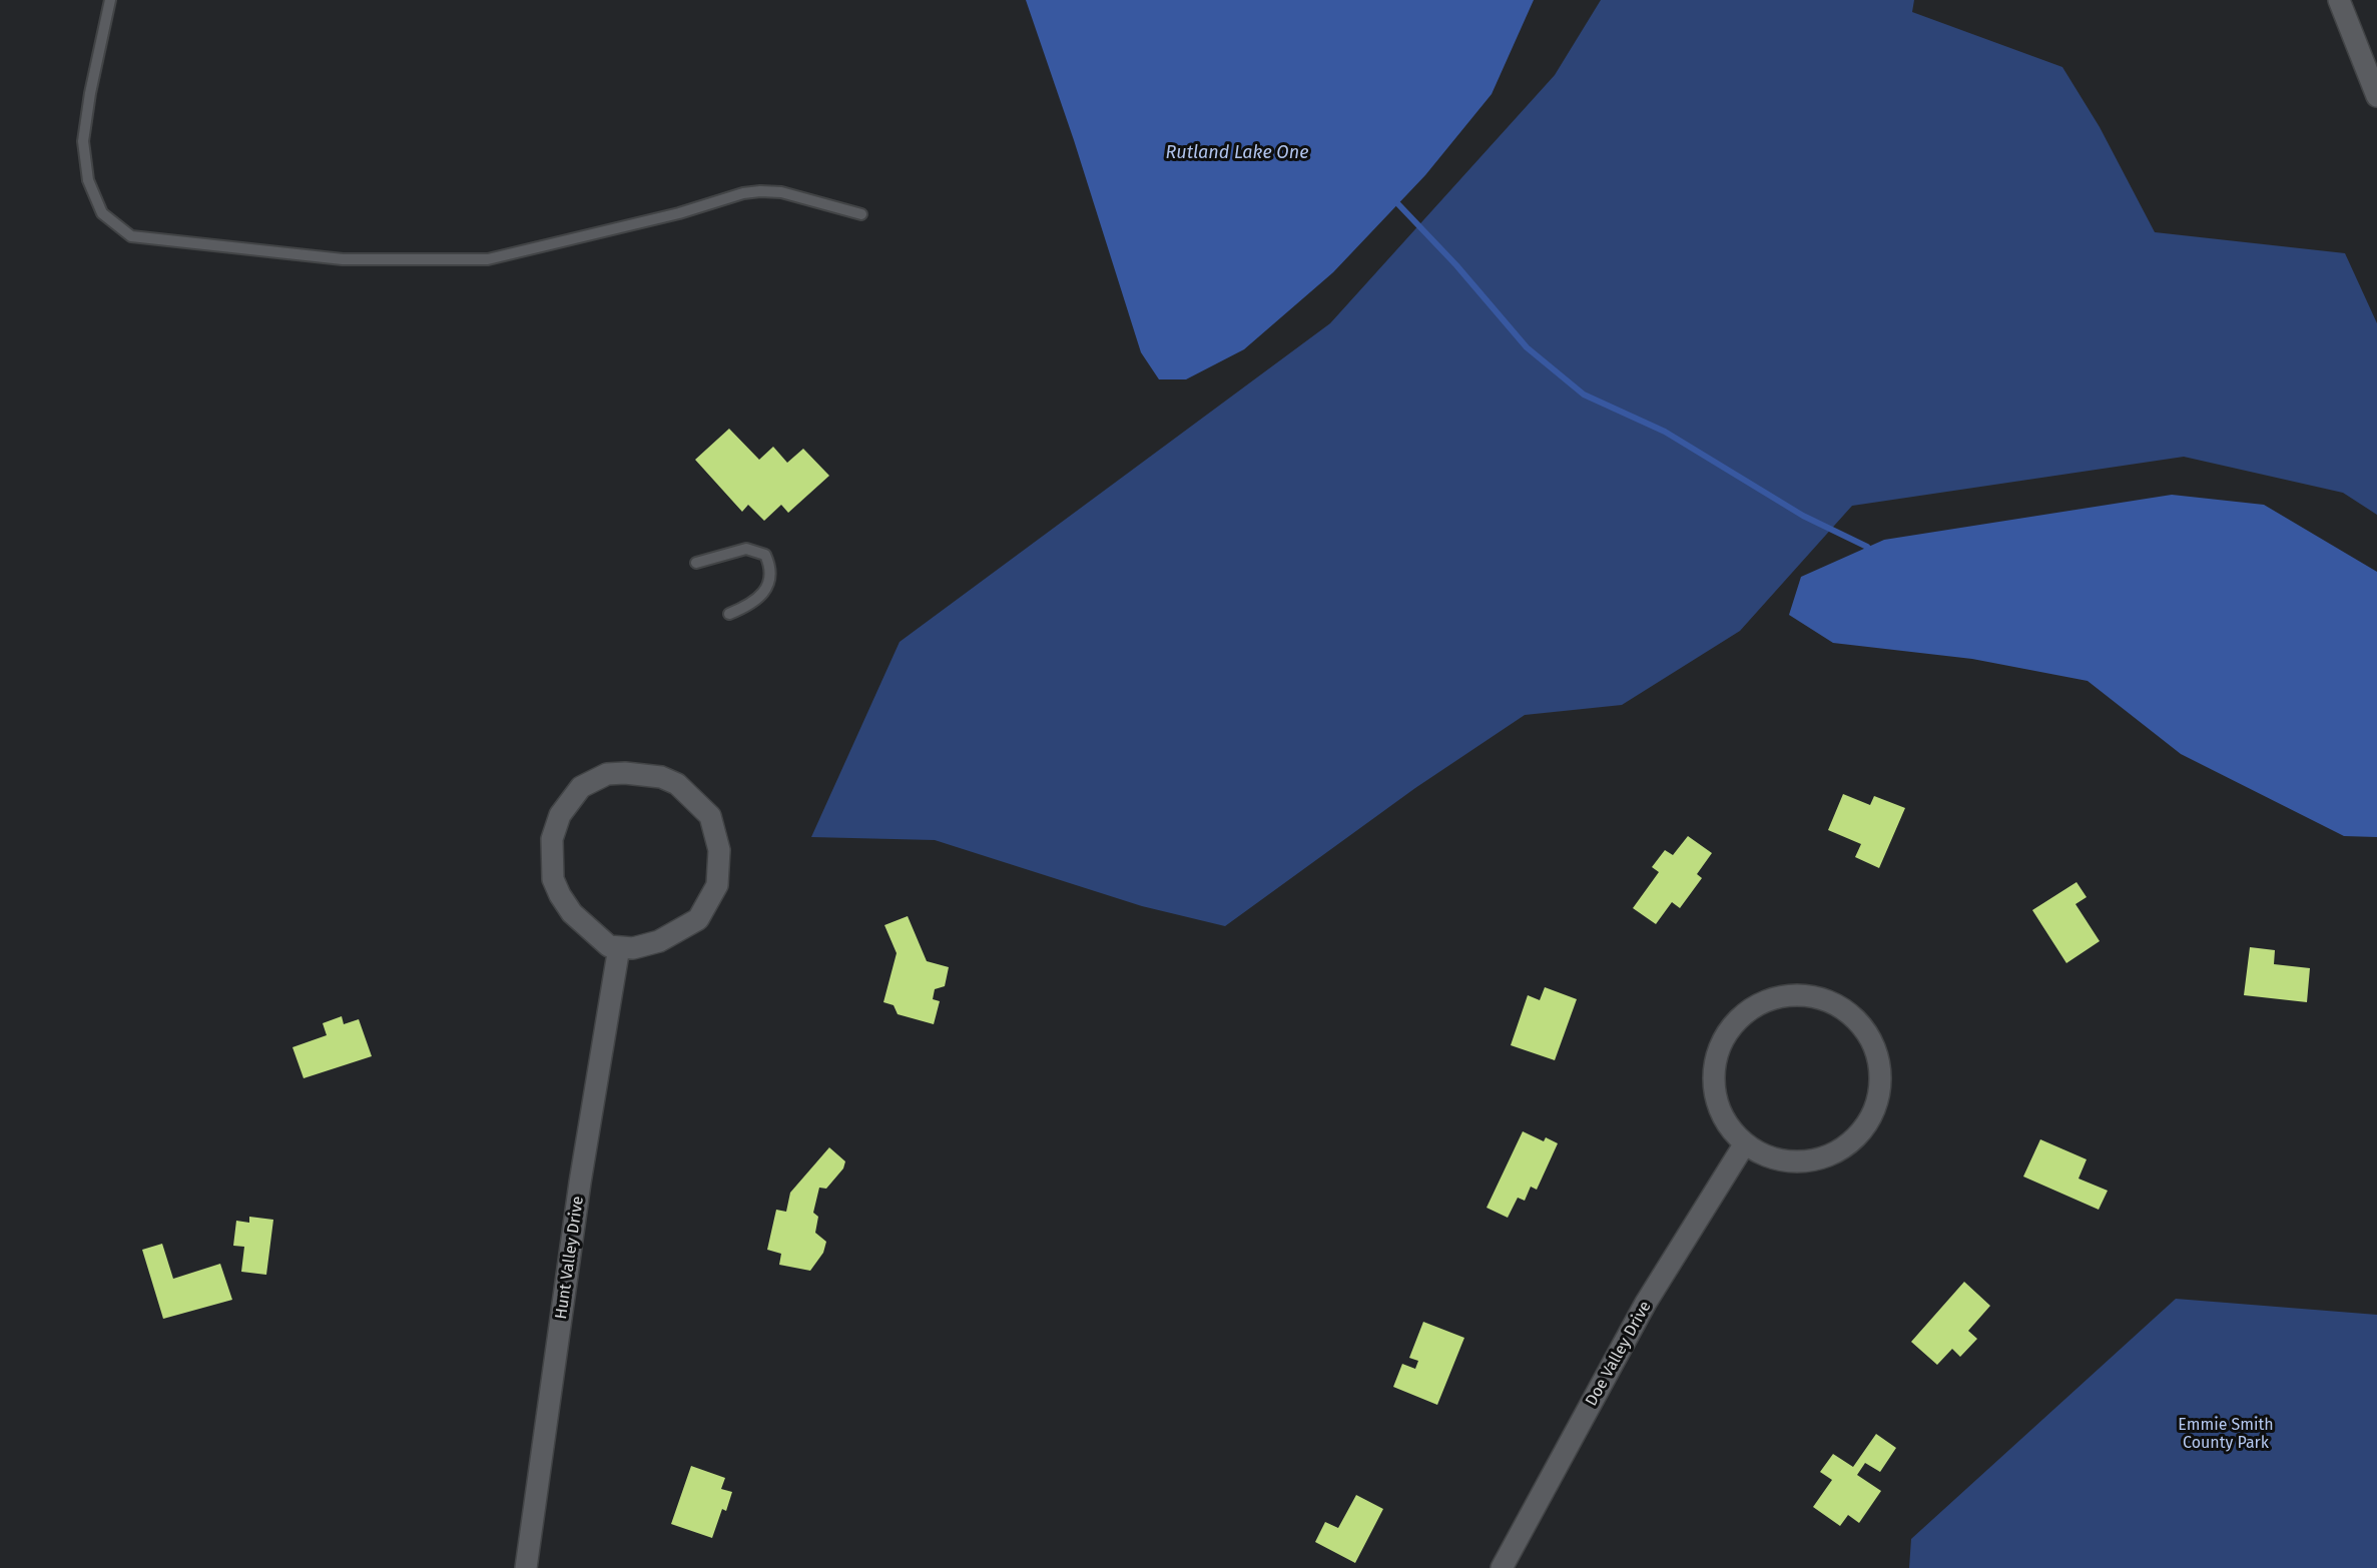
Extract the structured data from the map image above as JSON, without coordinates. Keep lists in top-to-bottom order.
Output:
{
  "streets": {
    "street": ["Hunt Valley Drive", "Doe Valley Drive"]
  },
  "water": ["Rutland Lake One"],
  "parks": ["Emmie Smith County Park"]
}
